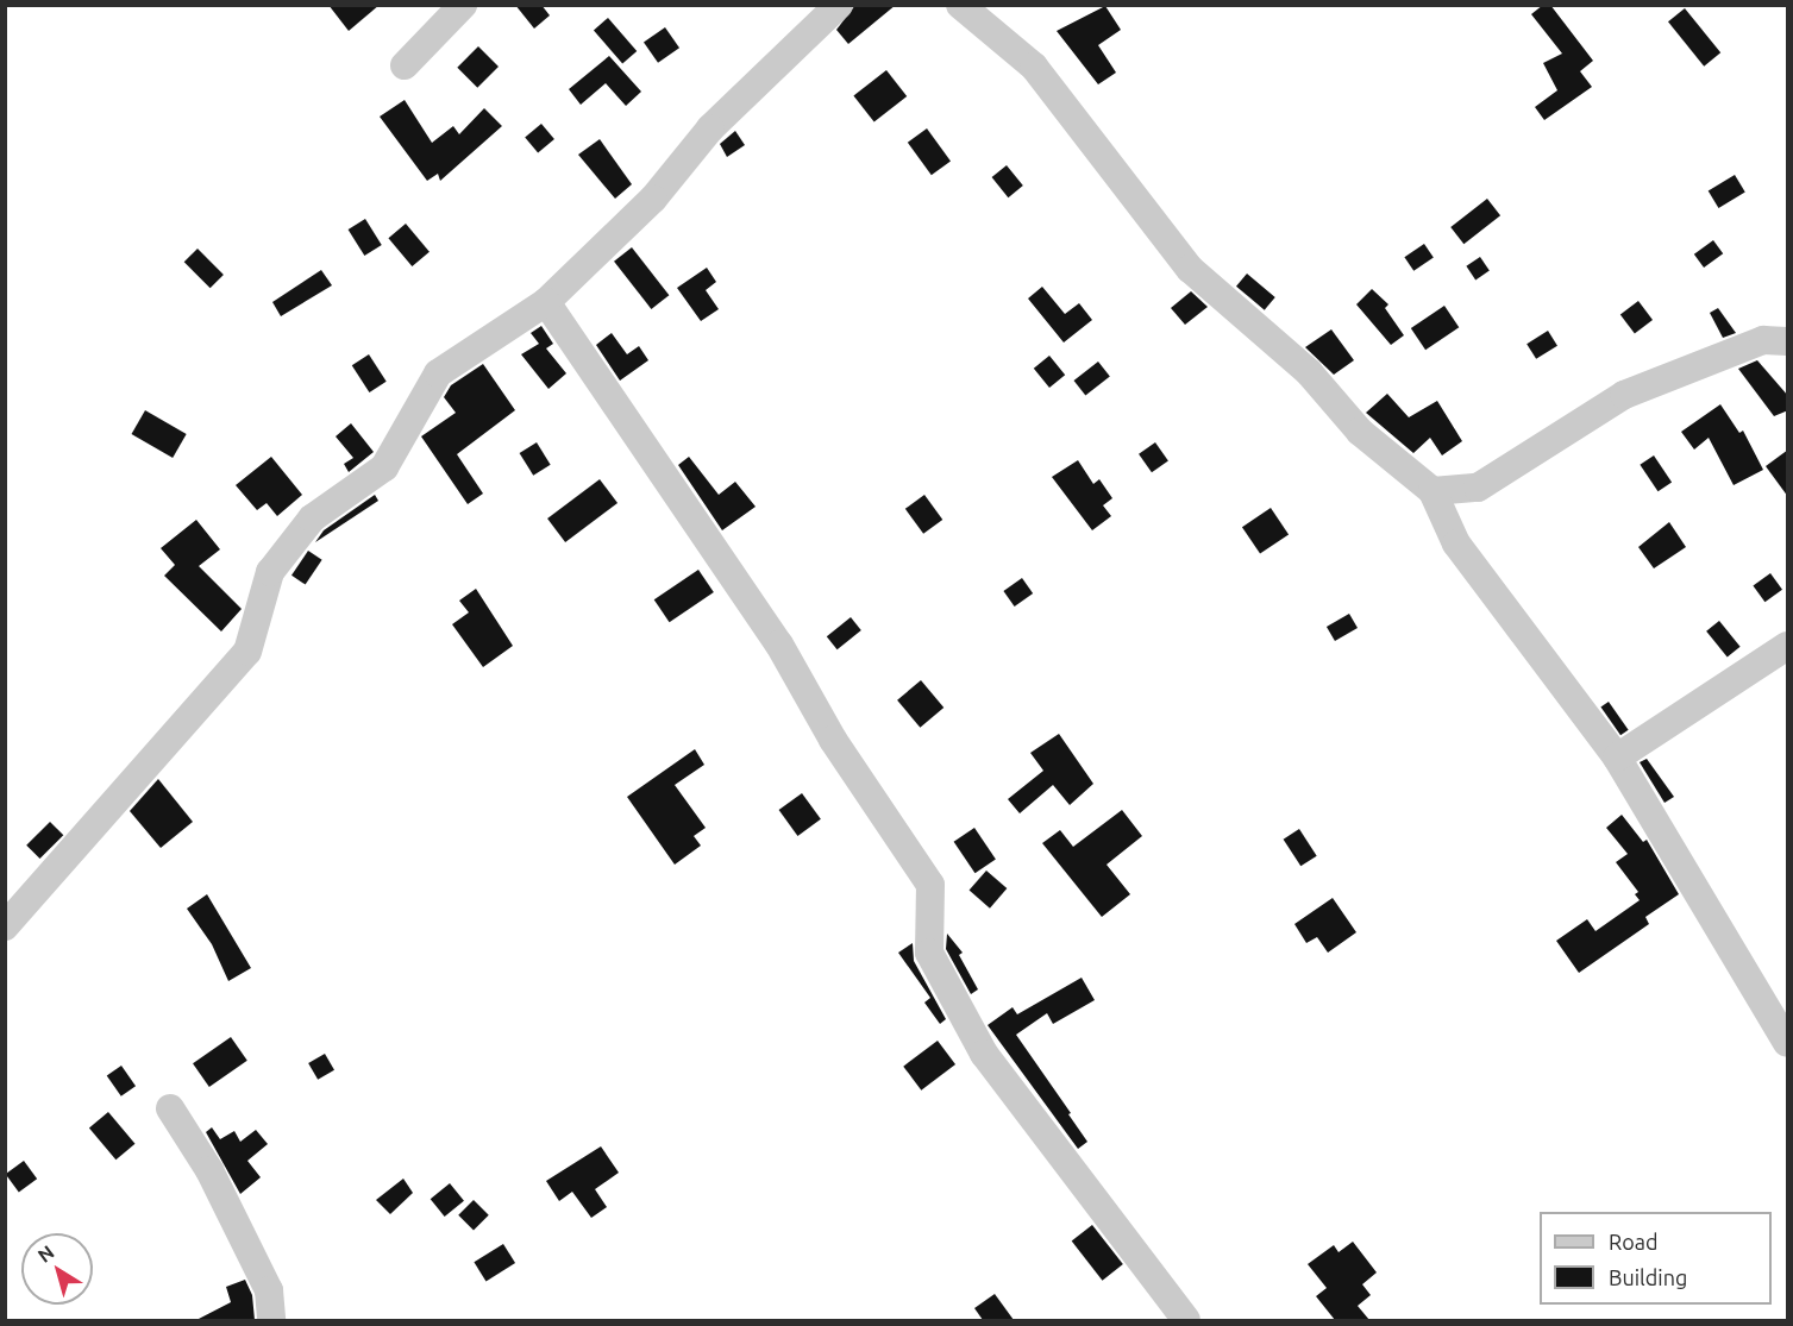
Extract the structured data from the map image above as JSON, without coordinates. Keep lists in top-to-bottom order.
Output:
{
  "legend": ["Road", "Building"],
  "north": "top left"
}
